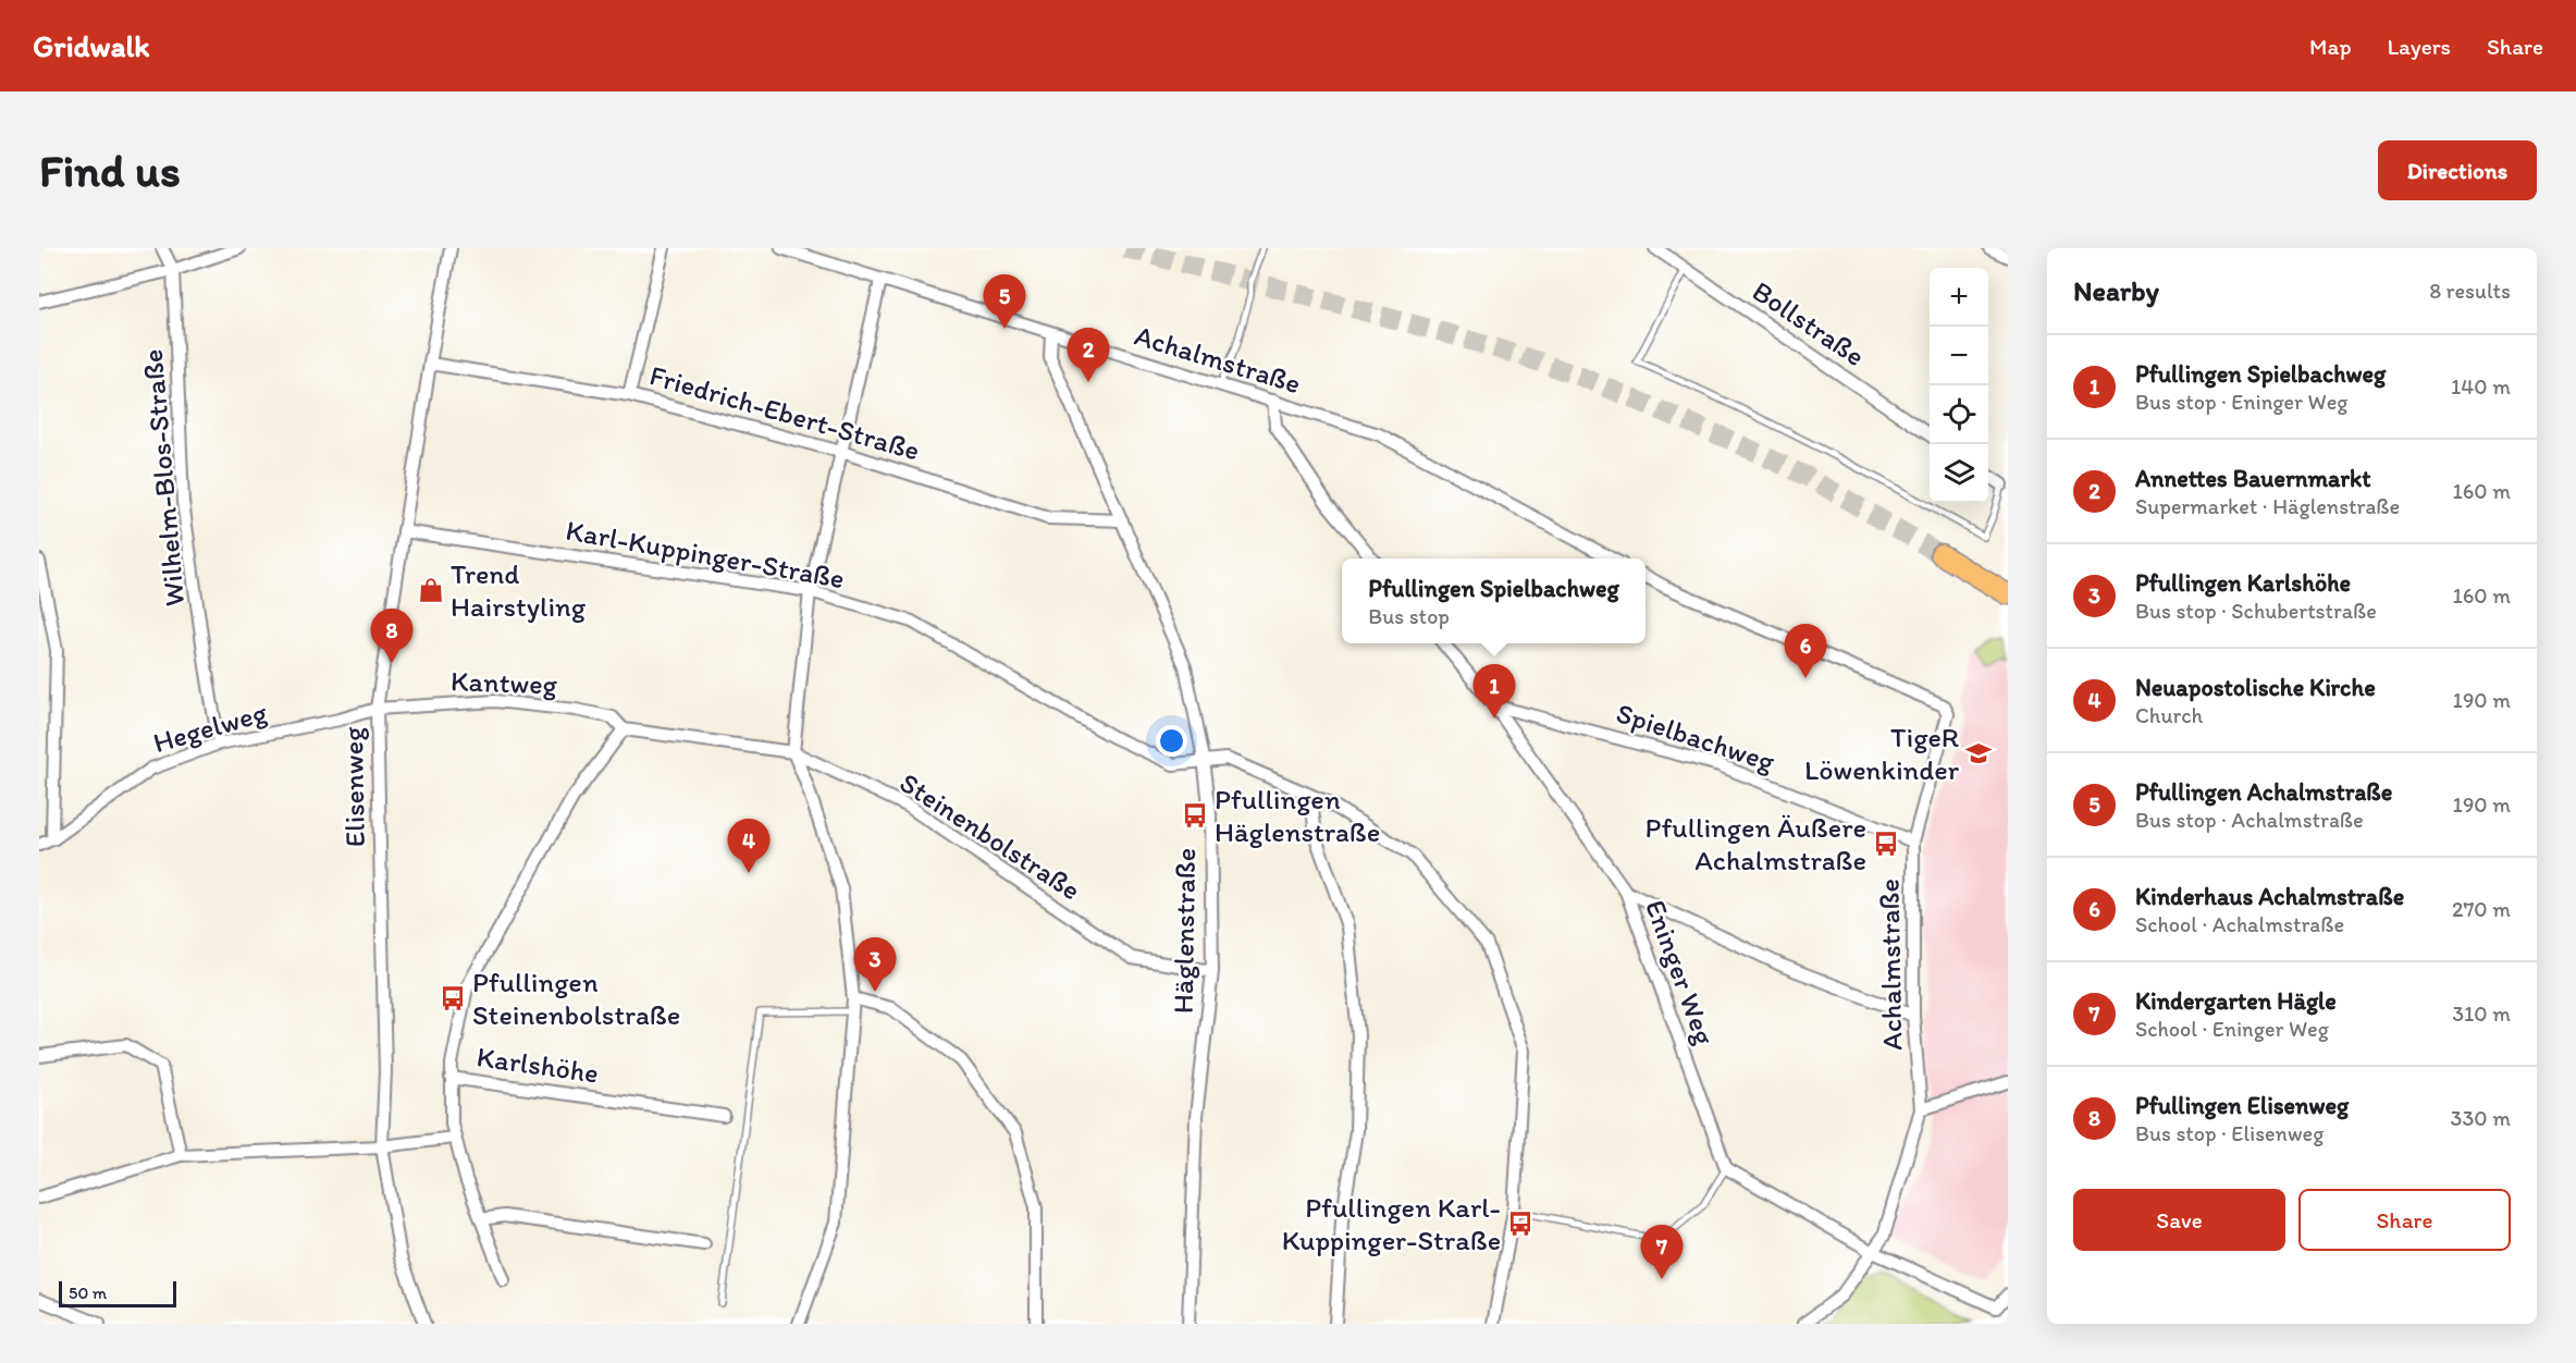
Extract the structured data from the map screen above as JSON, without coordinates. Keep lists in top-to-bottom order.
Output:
{
  "streets": {
    "street": [
      "Bollstraße",
      "Achalmstraße",
      "Friedrich-Ebert-Straße",
      "Wilhelm-Blos-Straße",
      "Karl-Kuppinger-Straße",
      "Kantweg",
      "Hegelweg",
      "Spielbachweg",
      "Elisenweg",
      "Steinenbolstraße",
      "Häglenstraße",
      "Eninger Weg",
      "Karlshöhe"
    ]
  },
  "crossings": [
    ["Achalmstraße", "Spielbachweg"],
    ["Achalmstraße", "Häglenstraße"],
    ["Friedrich-Ebert-Straße", "Elisenweg"],
    ["Friedrich-Ebert-Straße", "Häglenstraße"],
    ["Wilhelm-Blos-Straße", "Hegelweg"],
    ["Karl-Kuppinger-Straße", "Elisenweg"],
    ["Karl-Kuppinger-Straße", "Häglenstraße"],
    ["Kantweg", "Hegelweg"],
    ["Kantweg", "Elisenweg"],
    ["Kantweg", "Steinenbolstraße"],
    ["Hegelweg", "Elisenweg"],
    ["Spielbachweg", "Eninger Weg"],
    ["Steinenbolstraße", "Häglenstraße"]
  ],
  "places": {
    "shop": ["Trend Hairstyling"],
    "school or university": ["TigeR Löwenkinder"],
    "bus stop": [
      "Pfullingen Häglenstraße",
      "Pfullingen Äußere Achalmstraße",
      "Pfullingen Steinenbolstraße",
      "Pfullingen Karl- Kuppinger-Straße"
    ]
  },
  "scale_bar": "50 m",
  "page": {
    "header": "Gridwalk",
    "nav": ["Map", "Layers", "Share"],
    "buttons": [
      "Directions",
      ["Save", "Share"]
    ],
    "title": "Find us",
    "heading": ["Nearby", "8 results"],
    "map_buttons": ["+", "−"],
    "pins": [
      "5",
      "2",
      "8",
      "6",
      "1",
      "4",
      "3",
      "7"
    ],
    "list": [
      {
        "mark": "1",
        "name": "Pfullingen Spielbachweg",
        "note": "Bus stop · Eninger Weg",
        "value": "140 m"
      },
      {
        "mark": "2",
        "name": "Annettes Bauernmarkt",
        "note": "Supermarket · Häglenstraße",
        "value": "160 m"
      },
      {
        "mark": "3",
        "name": "Pfullingen Karlshöhe",
        "note": "Bus stop · Schubertstraße",
        "value": "160 m"
      },
      {
        "mark": "4",
        "name": "Neuapostolische Kirche",
        "note": "Church",
        "value": "190 m"
      },
      {
        "mark": "5",
        "name": "Pfullingen Achalmstraße",
        "note": "Bus stop · Achalmstraße",
        "value": "190 m"
      },
      {
        "mark": "6",
        "name": "Kinderhaus Achalmstraße",
        "note": "School · Achalmstraße",
        "value": "270 m"
      },
      {
        "mark": "7",
        "name": "Kindergarten Hägle",
        "note": "School · Eninger Weg",
        "value": "310 m"
      },
      {
        "mark": "8",
        "name": "Pfullingen Elisenweg",
        "note": "Bus stop · Elisenweg",
        "value": "330 m"
      }
    ],
    "popup": ["Pfullingen Spielbachweg", "Bus stop"],
    "scale": "50 m"
  }
}
